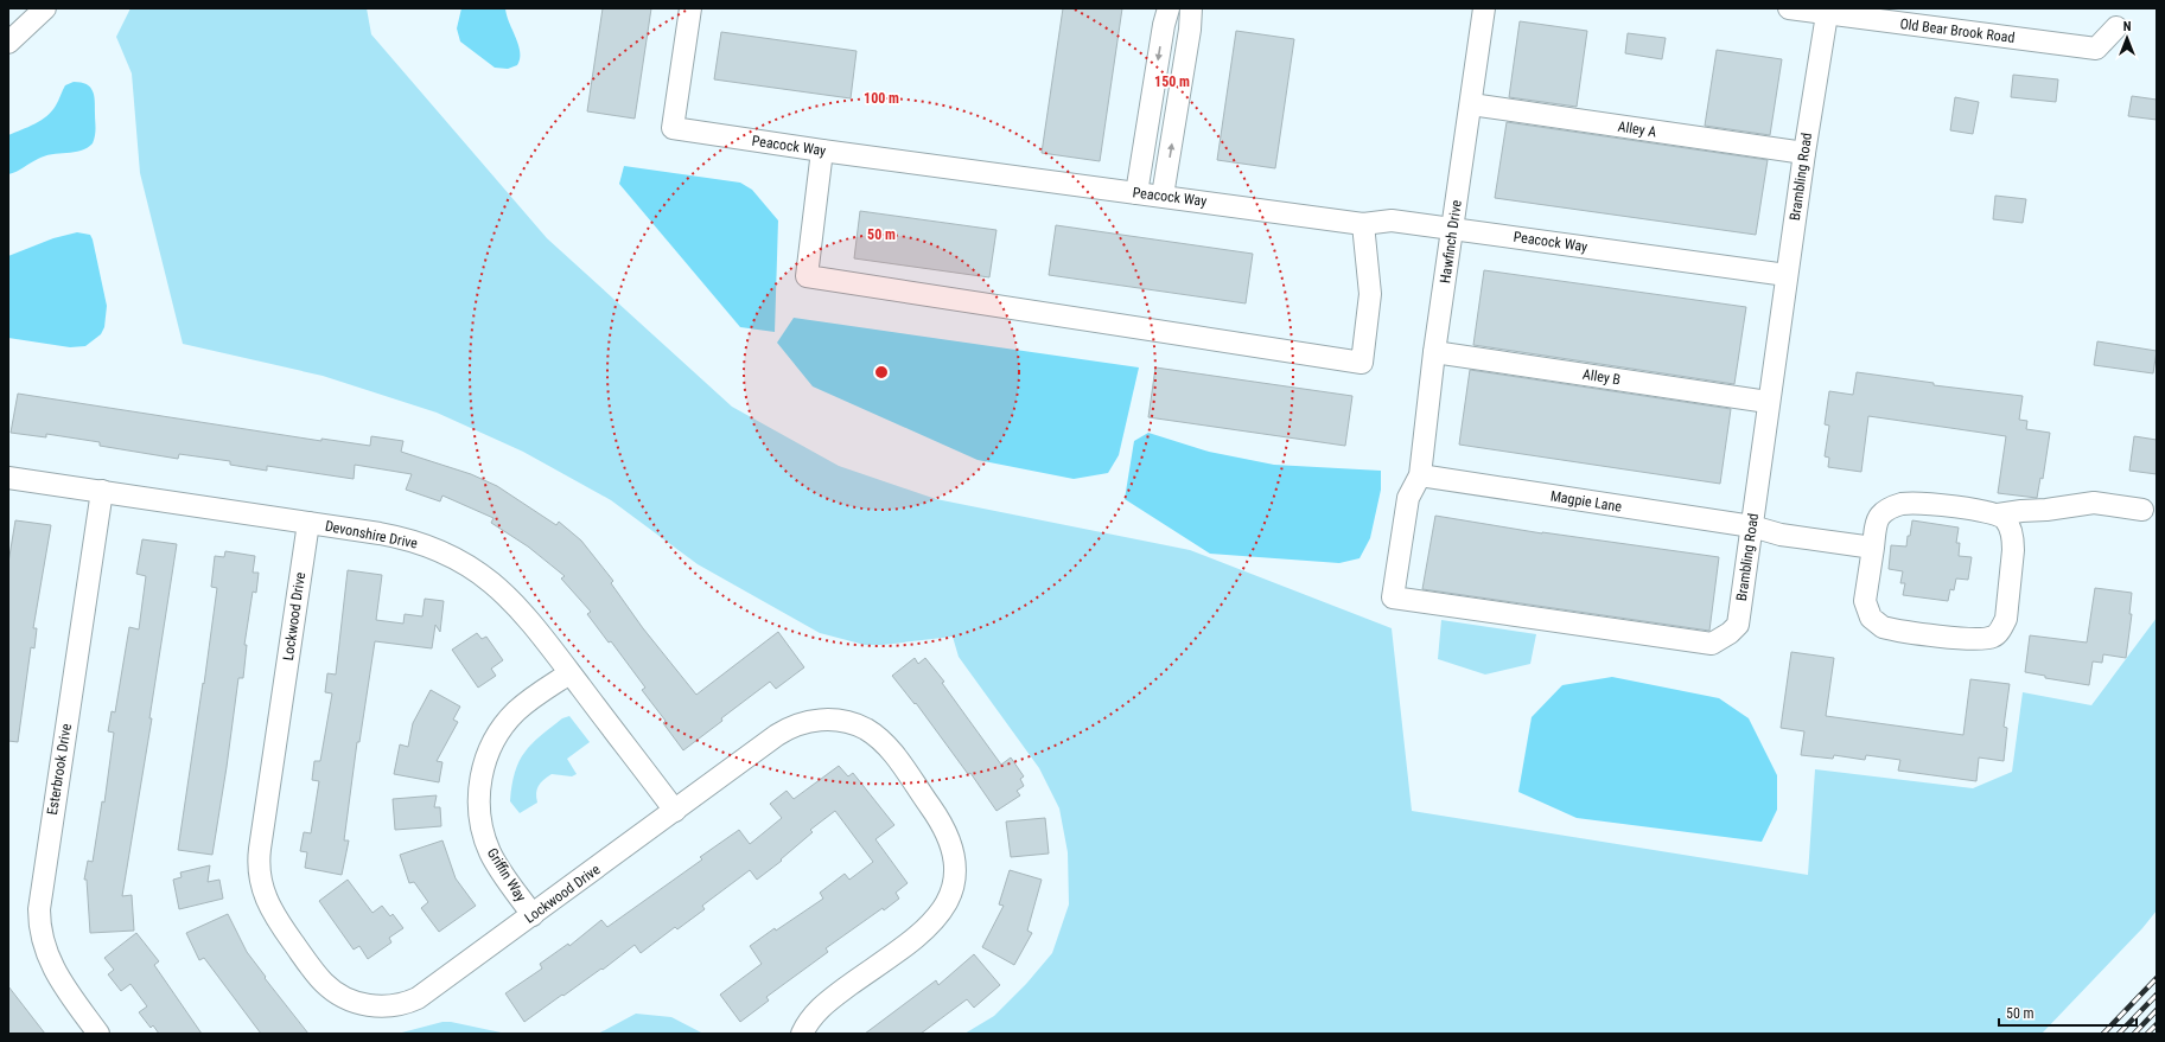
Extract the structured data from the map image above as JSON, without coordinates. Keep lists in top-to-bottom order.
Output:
{
  "streets": {
    "street": [
      "Old Bear Brook Road",
      "Alley A",
      "Peacock Way",
      "Brambling Road",
      "Hawfinch Drive",
      "Alley B",
      "Magpie Lane",
      "Devonshire Drive",
      "Lockwood Drive",
      "Esterbrook Drive",
      "Griffin Way"
    ]
  },
  "crossings": [
    ["Old Bear Brook Road", "Brambling Road"],
    ["Alley A", "Brambling Road"],
    ["Alley A", "Hawfinch Drive"],
    ["Peacock Way", "Brambling Road"],
    ["Peacock Way", "Hawfinch Drive"],
    ["Brambling Road", "Hawfinch Drive"],
    ["Brambling Road", "Alley B"],
    ["Brambling Road", "Magpie Lane"],
    ["Hawfinch Drive", "Alley B"],
    ["Hawfinch Drive", "Magpie Lane"],
    ["Devonshire Drive", "Lockwood Drive"],
    ["Devonshire Drive", "Esterbrook Drive"],
    ["Devonshire Drive", "Griffin Way"],
    ["Lockwood Drive", "Griffin Way"]
  ],
  "scale_bar": "50 m",
  "north": "top",
  "rings": ["150 m", "100 m", "50 m"]
}
